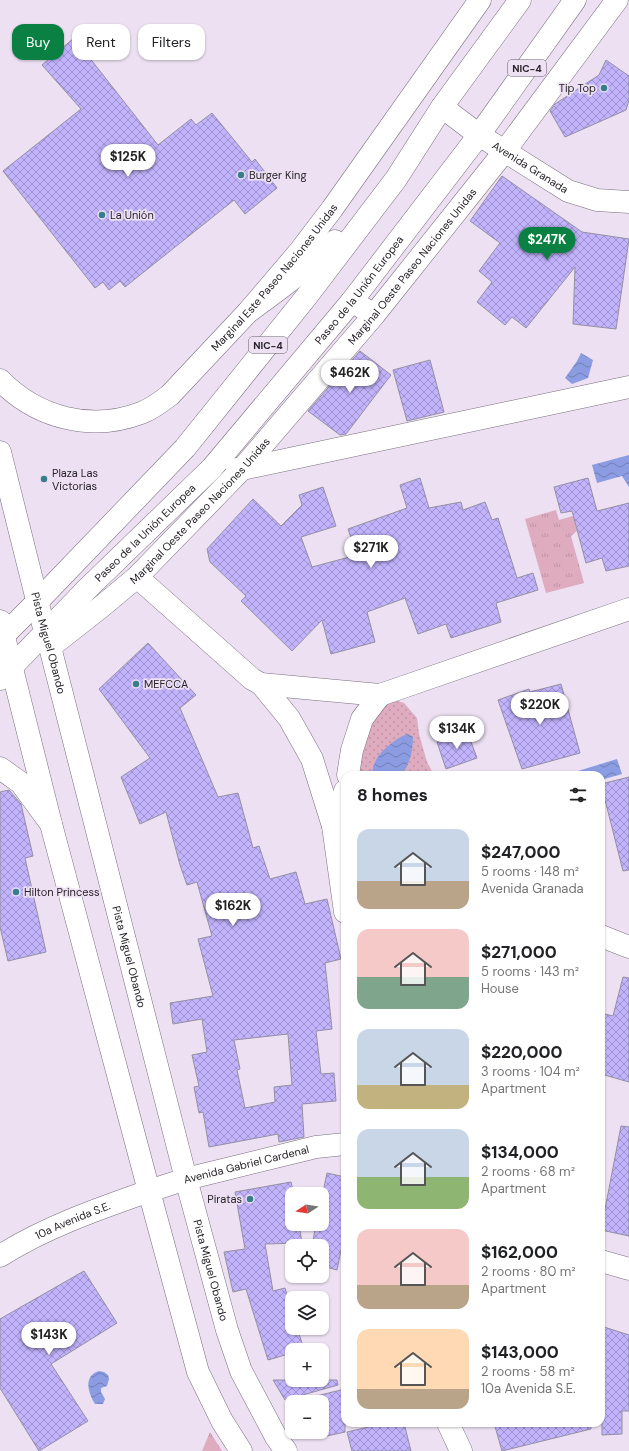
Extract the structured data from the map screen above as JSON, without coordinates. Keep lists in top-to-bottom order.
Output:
{
  "streets": {
    "main road": [
      "NIC-4",
      "Avenida Granada",
      "Marginal Oeste Paseo Naciones Unidas",
      "Marginal Este Paseo Naciones Unidas",
      "Paseo de la Unión Europea",
      "Pista Miguel Obando",
      "Avenida Gabriel Cardenal",
      "10a Avenida S.E."
    ]
  },
  "crossings": [
    ["NIC-4", "Avenida Granada"],
    ["NIC-4", "Pista Miguel Obando"],
    ["Avenida Granada", "Marginal Oeste Paseo Naciones Unidas"],
    ["Avenida Granada", "Paseo de la Unión Europea"],
    ["Marginal Oeste Paseo Naciones Unidas", "Paseo de la Unión Europea"],
    ["Marginal Oeste Paseo Naciones Unidas", "Pista Miguel Obando"],
    ["Paseo de la Unión Europea", "Pista Miguel Obando"],
    ["Pista Miguel Obando", "Avenida Gabriel Cardenal"],
    ["Avenida Gabriel Cardenal", "10a Avenida S.E."]
  ],
  "places": [
    "Tip Top",
    "Burger King",
    "La Unión",
    "Plaza Las Victorias",
    "MEFCCA",
    "Hilton Princess",
    "Piratas"
  ],
  "north": "left",
  "page": {
    "chip": ["Buy", "Rent", "Filters"],
    "price": [
      "$125K",
      "$247K",
      "$462K",
      "$271K",
      "$220K",
      "$134K",
      "$162K",
      "$143K"
    ],
    "heading": "8 homes",
    "list": [
      {
        "name": "$247,000",
        "note": "5 rooms · 148 m² · Avenida Granada"
      },
      {
        "name": "$271,000",
        "note": "5 rooms · 143 m² · House"
      },
      {
        "name": "$220,000",
        "note": "3 rooms · 104 m² · Apartment"
      },
      {
        "name": "$134,000",
        "note": "2 rooms · 68 m² · Apartment"
      },
      {
        "name": "$162,000",
        "note": "2 rooms · 80 m² · Apartment"
      },
      {
        "name": "$143,000",
        "note": "2 rooms · 58 m² · 10a Avenida S.E."
      }
    ],
    "map_buttons": ["+", "−"]
  }
}
